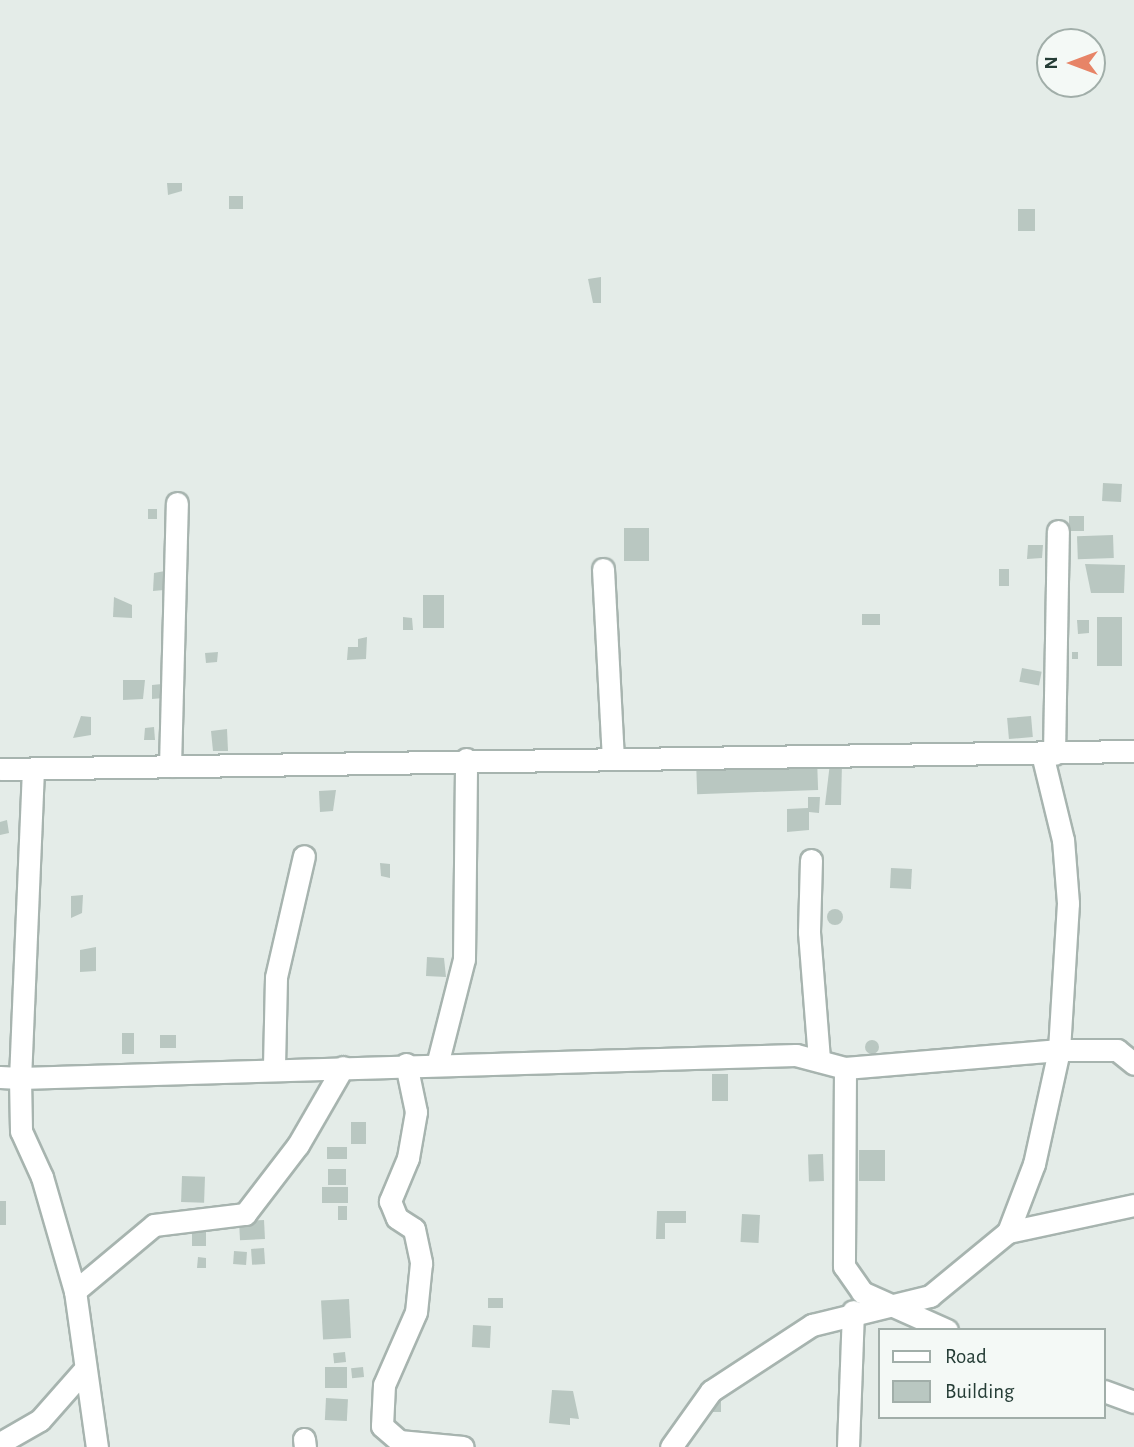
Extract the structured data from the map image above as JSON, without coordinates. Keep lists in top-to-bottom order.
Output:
{
  "legend": ["Road", "Building"],
  "north": "left"
}
